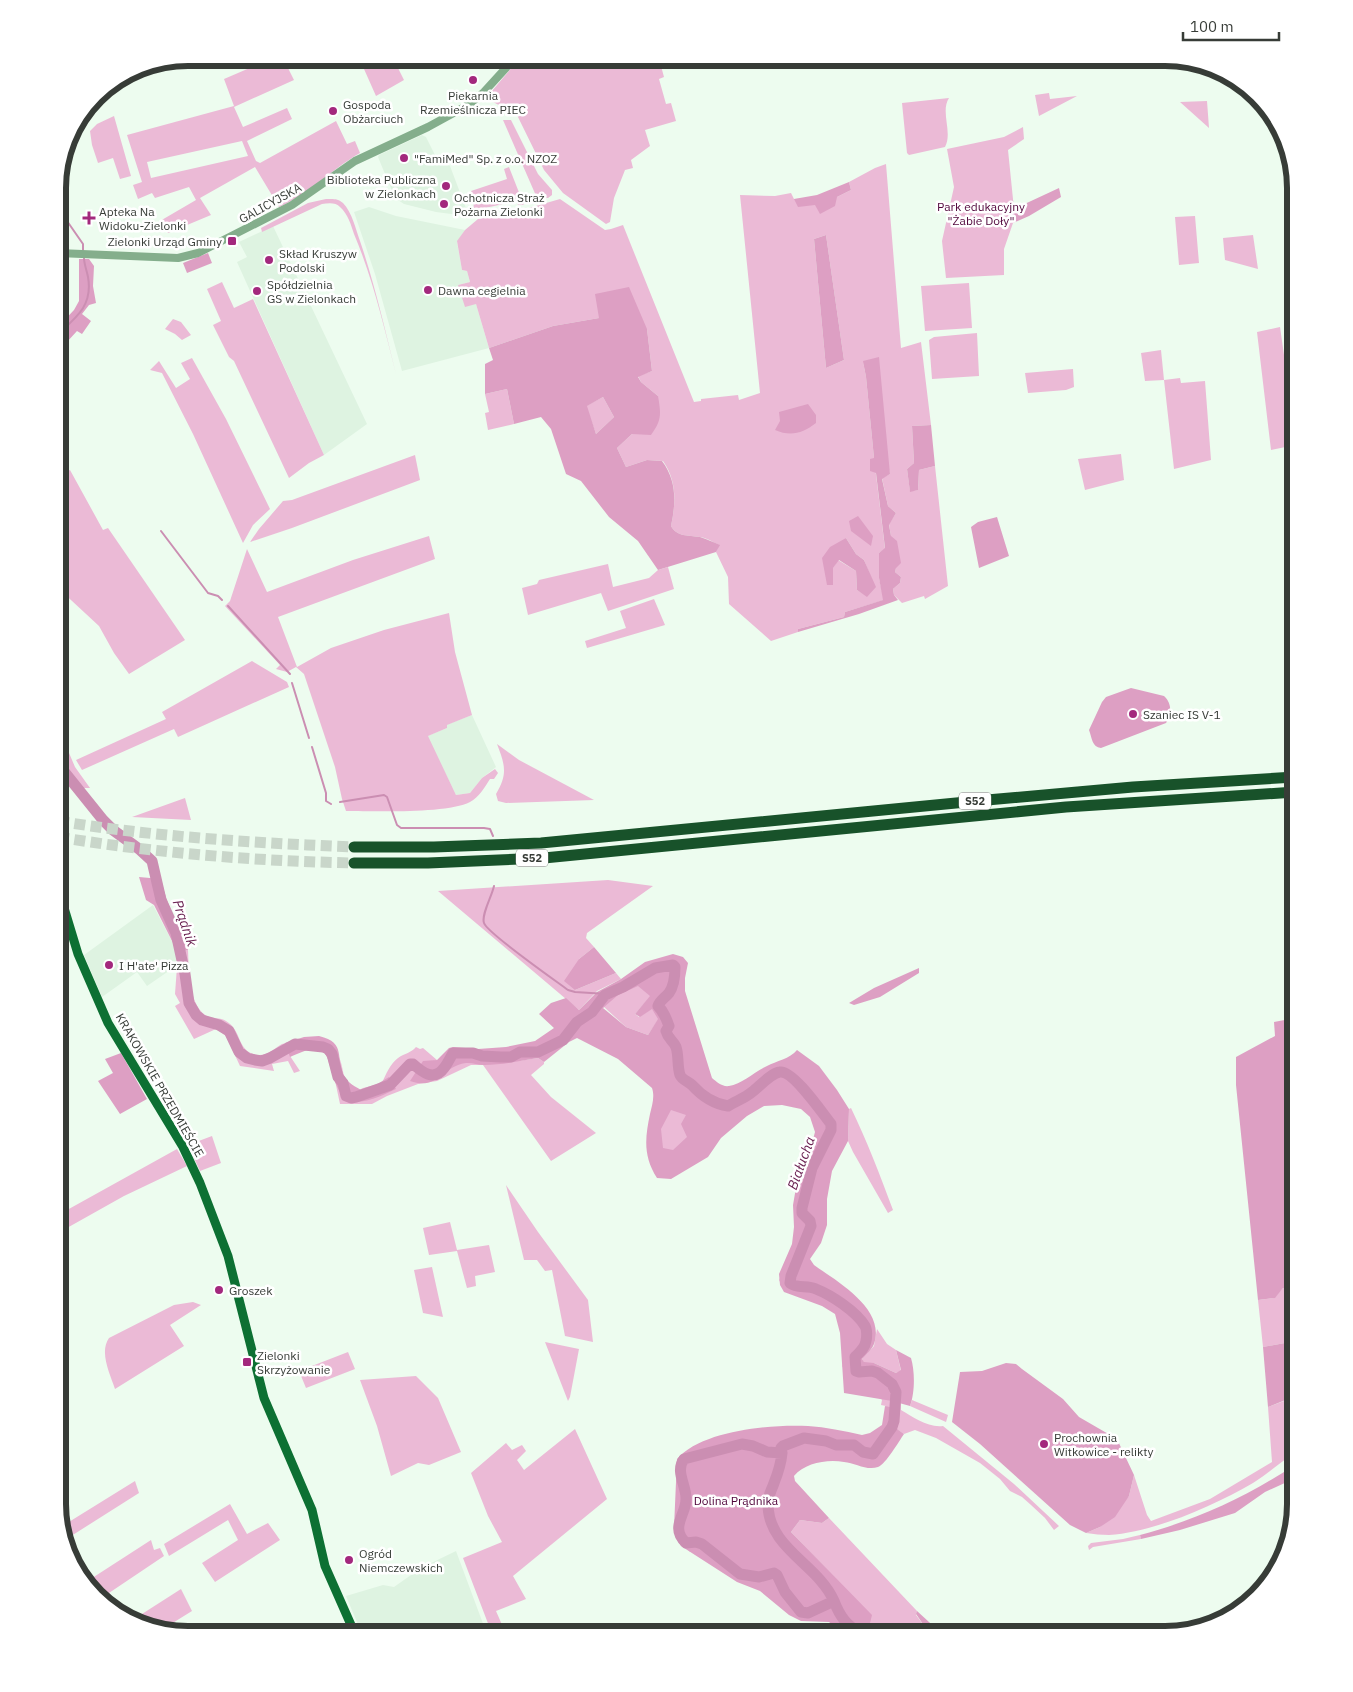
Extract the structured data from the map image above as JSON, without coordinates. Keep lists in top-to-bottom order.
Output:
{
  "streets": {
    "highway": ["S52"],
    "main road": ["KRAKOWSKIE PRZEDMIEŚCIE"],
    "street": ["GALICYJSKA"]
  },
  "water": ["Prądnik", "Białucha"],
  "parks": ["Park edukacyjny \"Żabie Doły\"", "Dolina Prądnika"],
  "places": {
    "other": [
      "Piekarnia Rzemieślnicza PIEC",
      "Gospoda Obżarciuch",
      "\"FamiMed\" Sp. z o.o. NZOZ",
      "Biblioteka Publiczna w Zielonkach",
      "Ochotnicza Straż Pożarna Zielonki",
      "Skład Kruszyw Podolski",
      "Dawna cegielnia",
      "Spółdzielnia GS w Zielonkach",
      "Szaniec IS V-1",
      "I H'ate' Pizza",
      "Groszek",
      "Prochownia Witkowice - relikty",
      "Ogród Niemczewskich"
    ],
    "health": ["Apteka Na Widoku-Zielonki"],
    "transit": ["Zielonki Urząd Gminy", "Zielonki Skrzyżowanie"]
  },
  "scale_bar": "100 m"
}
